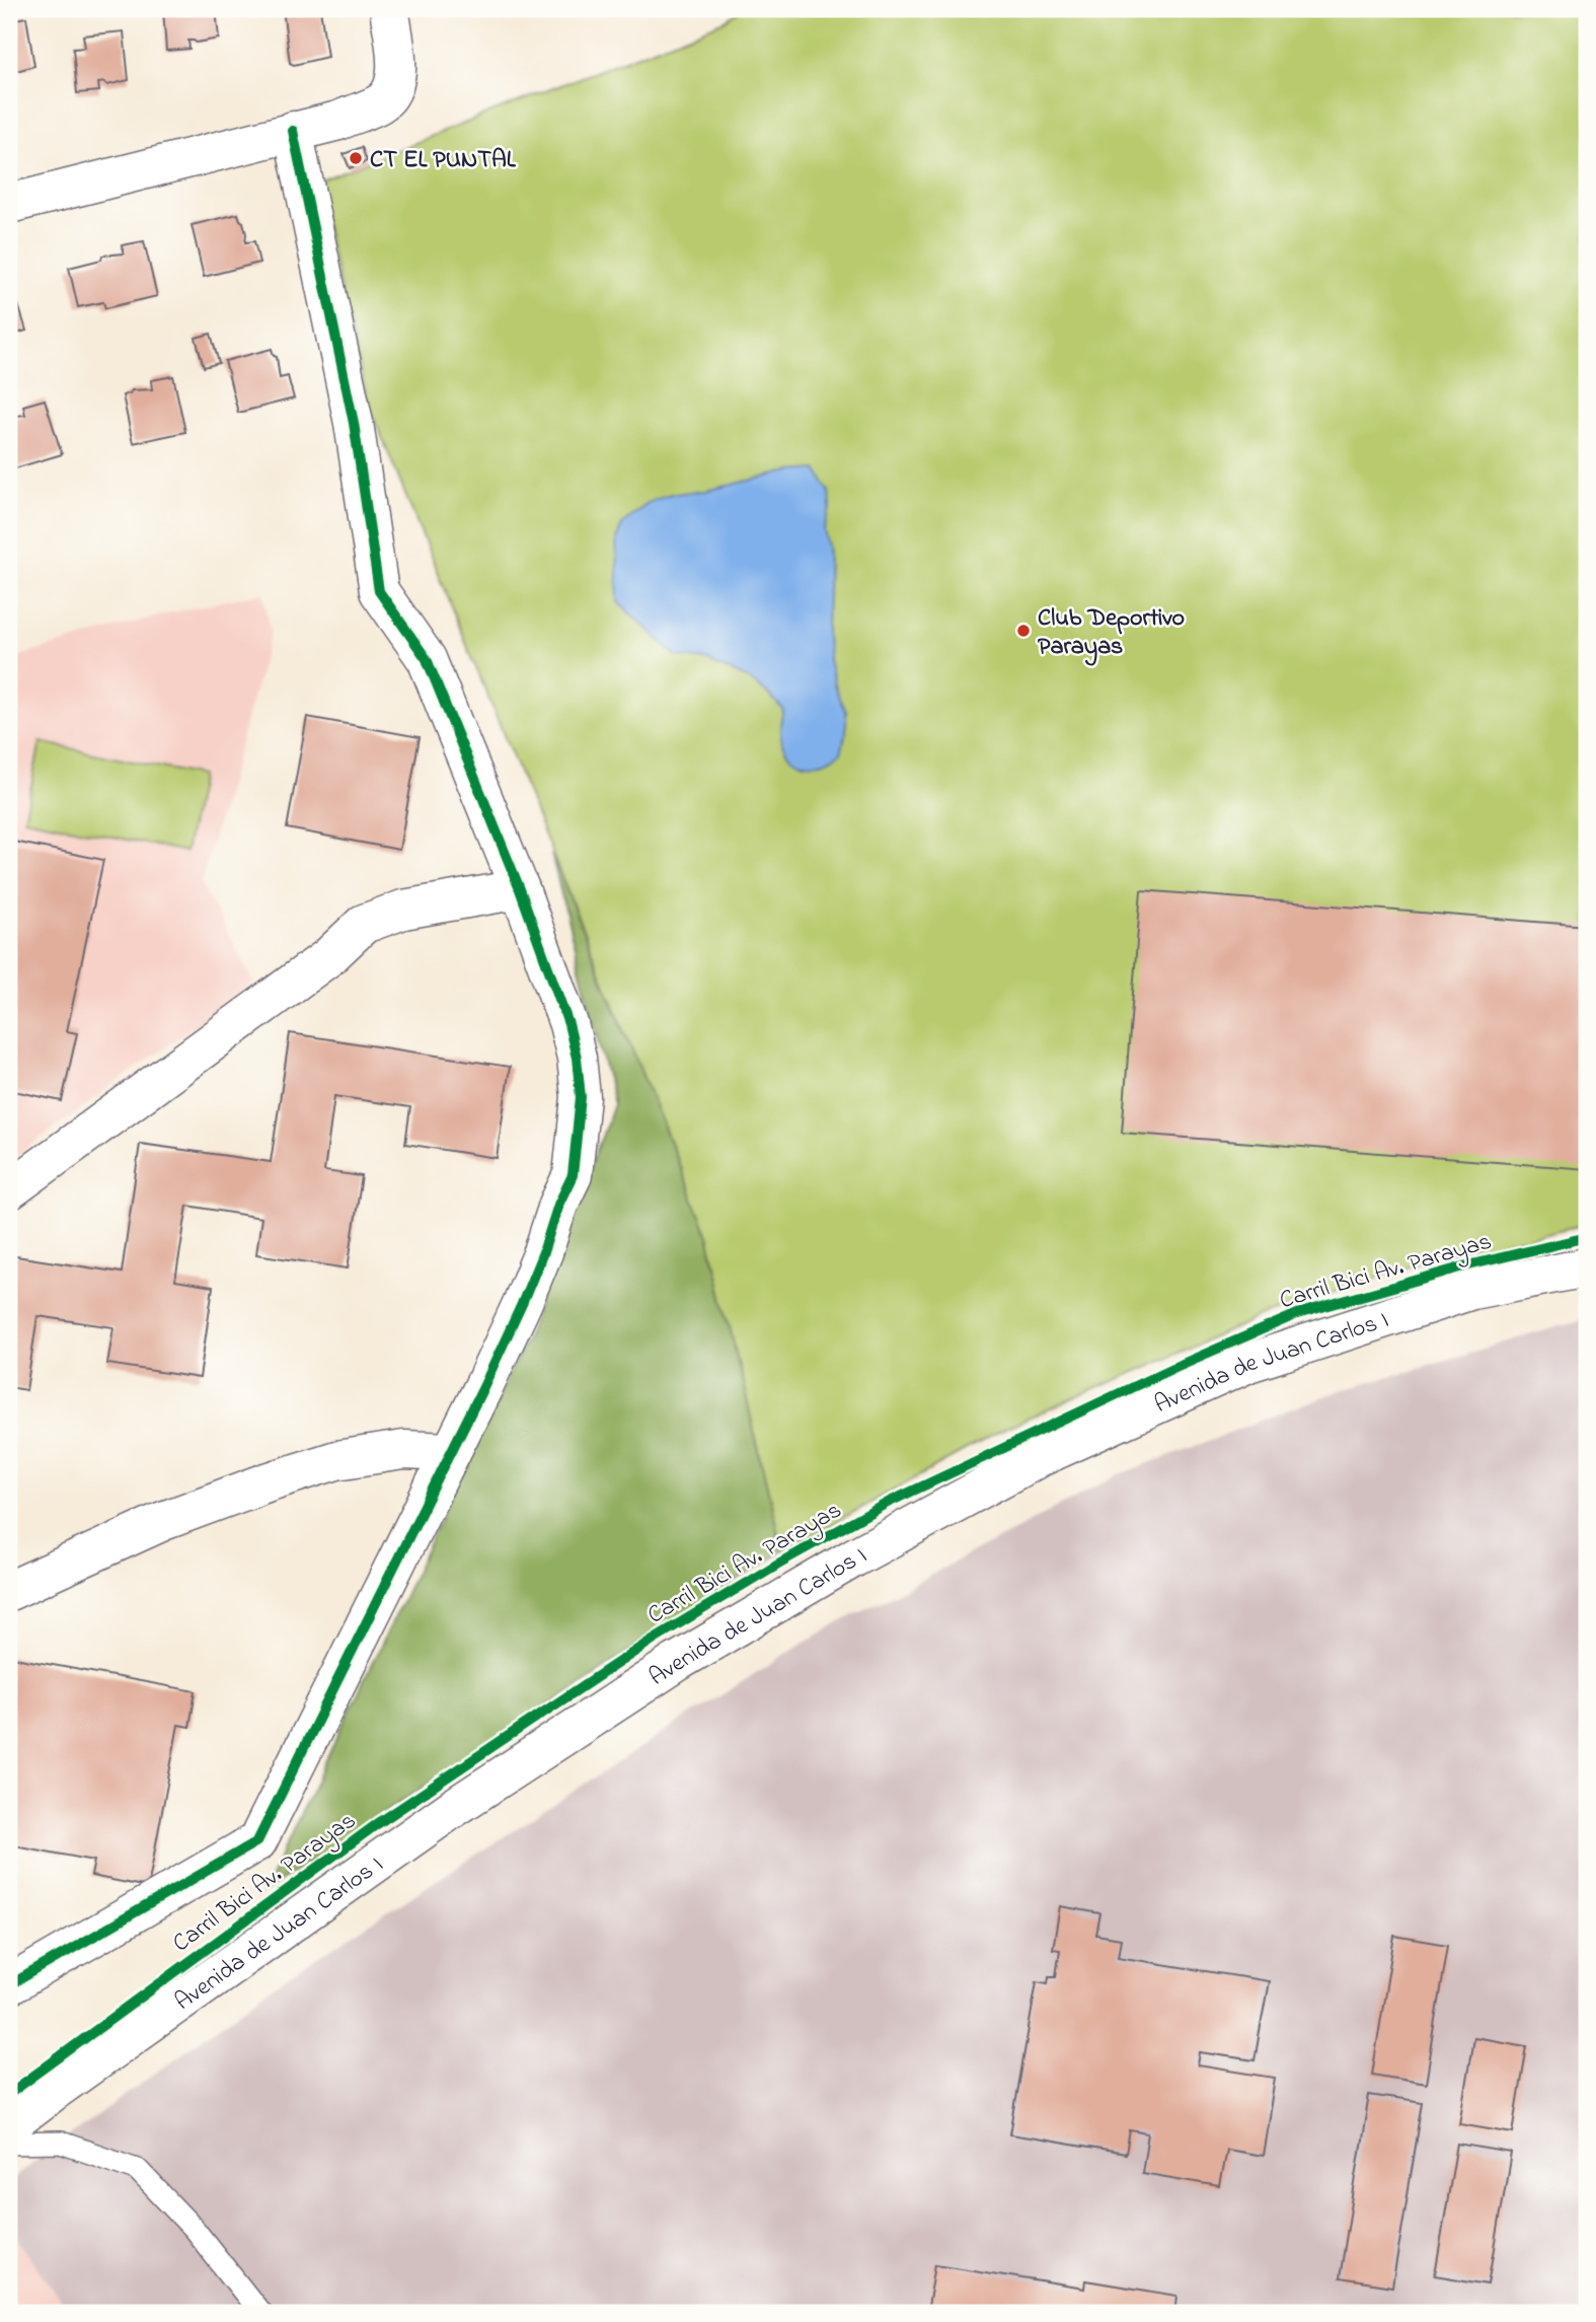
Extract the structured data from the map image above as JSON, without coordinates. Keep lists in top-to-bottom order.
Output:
{
  "streets": {
    "street": ["Avenida de Juan Carlos I"],
    "cycle path": ["Carril Bici Av. Parayas"]
  },
  "places": ["CT EL PUNTAL", "Club Deportivo Parayas"]
}
